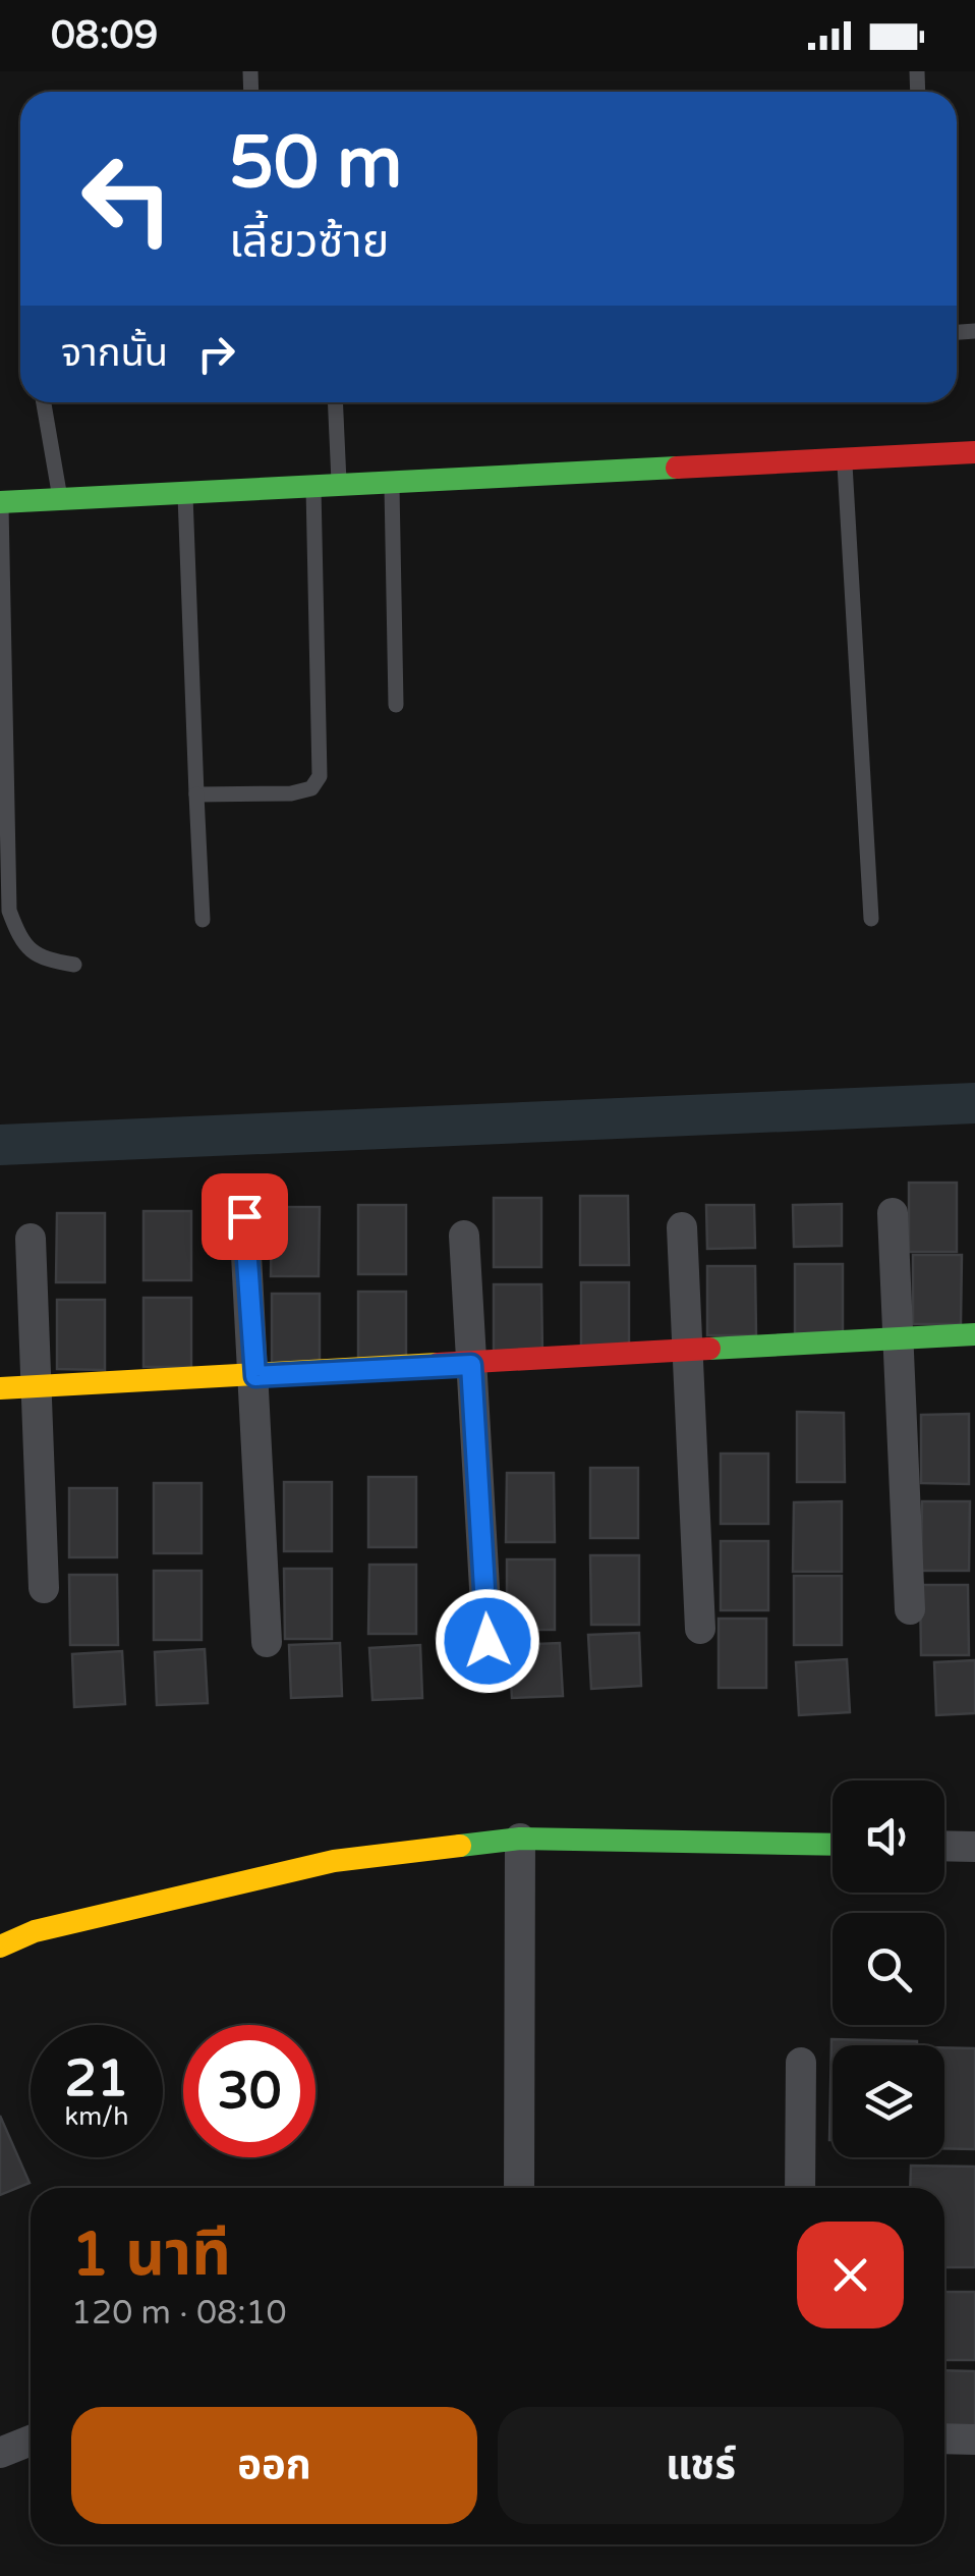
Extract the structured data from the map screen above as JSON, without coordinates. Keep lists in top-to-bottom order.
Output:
{
  "page": {
    "status": "08:09",
    "turn": ["50 m", "เลี้ยวซ้าย"],
    "then": "จากนั้น",
    "speed": "21 km/h",
    "limit": "30",
    "heading": ["1 นาที", "120 m · 08:10"],
    "buttons": ["ออก", "แชร์"]
  }
}
